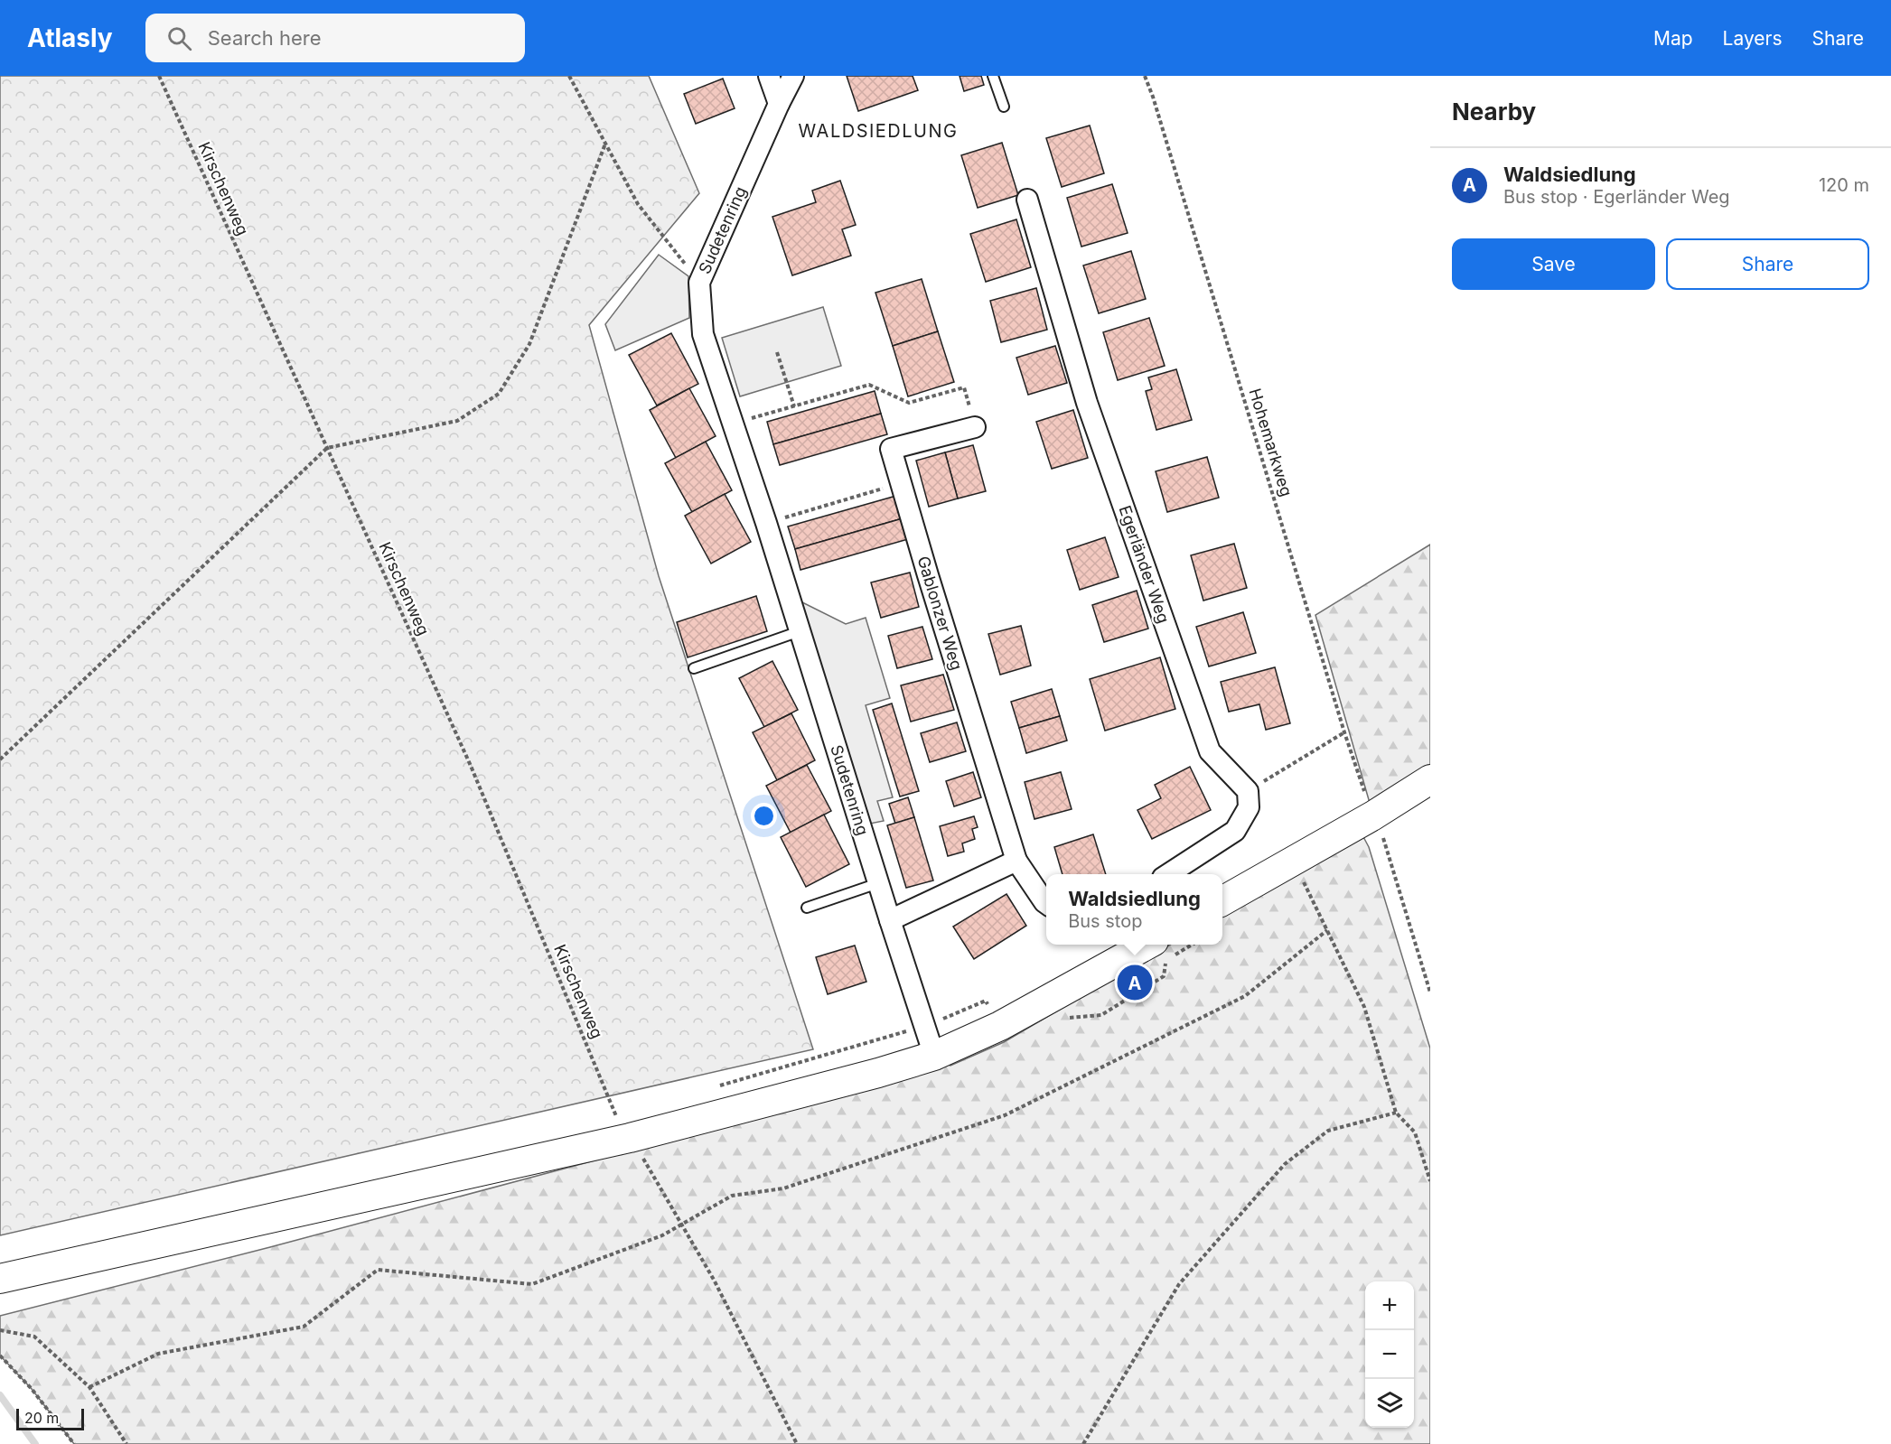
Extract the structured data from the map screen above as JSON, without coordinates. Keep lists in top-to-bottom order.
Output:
{
  "streets": {
    "street": ["Sudetenring", "Egerländer Weg", "Gablonzer Weg"],
    "path": ["Kirschenweg", "Hohemarkweg"]
  },
  "districts": ["WALDSIEDLUNG"],
  "scale_bar": "20 m",
  "page": {
    "header": "Atlasly",
    "search": "Search here",
    "nav": ["Map", "Layers", "Share"],
    "heading": "Nearby",
    "list": [
      {
        "mark": "A",
        "name": "Waldsiedlung",
        "note": "Bus stop · Egerländer Weg",
        "value": "120 m"
      }
    ],
    "buttons": ["Save", "Share"],
    "popup": ["Waldsiedlung", "Bus stop"],
    "pins": "A",
    "map_buttons": ["+", "−"],
    "scale": "20 m"
  }
}
